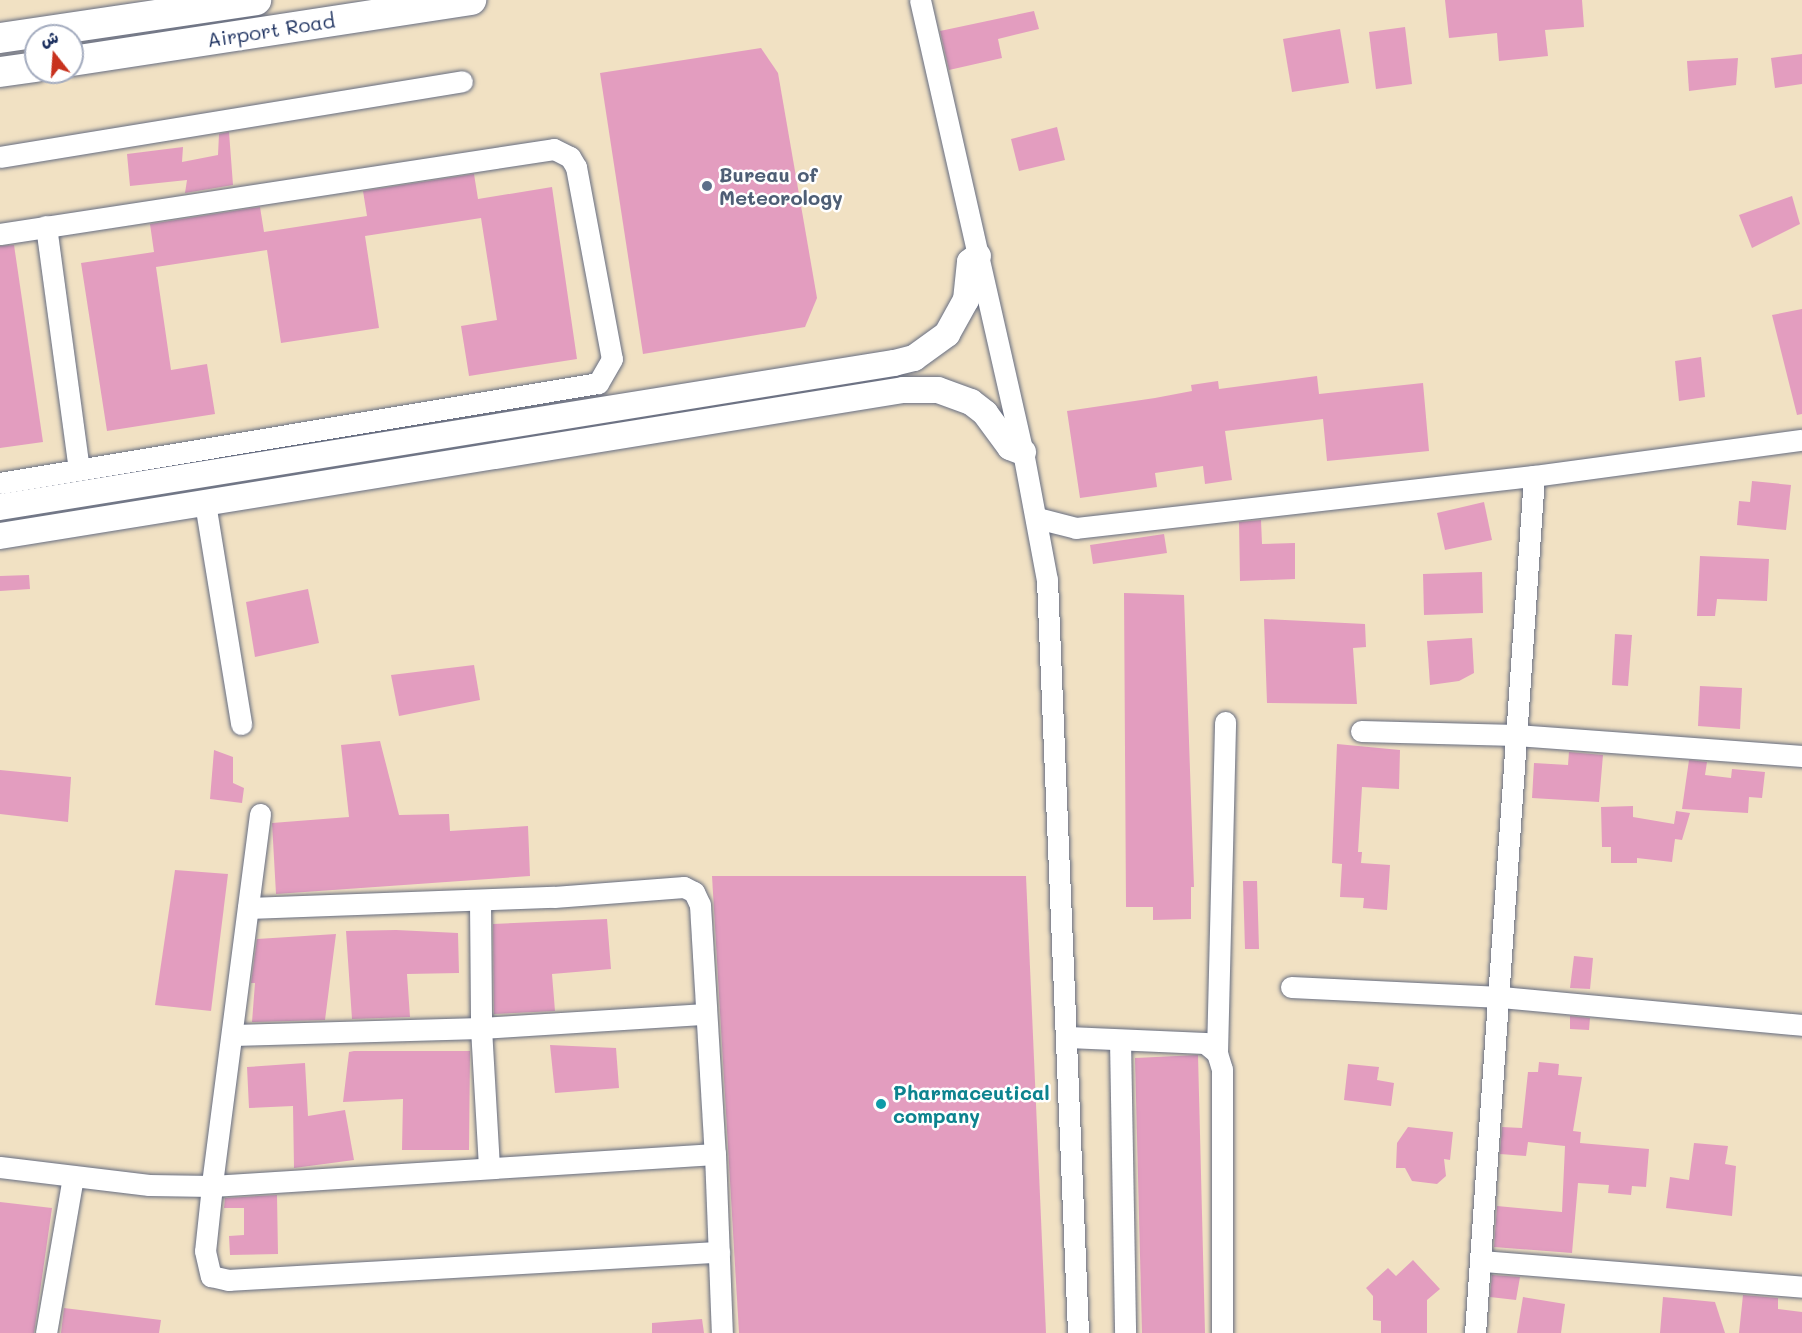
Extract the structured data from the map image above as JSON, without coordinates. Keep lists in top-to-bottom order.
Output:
{
  "streets": {
    "highway": ["Airport Road"]
  },
  "places": ["Bureau of Meteorology", "Pharmaceutical company"],
  "north": "top"
}
